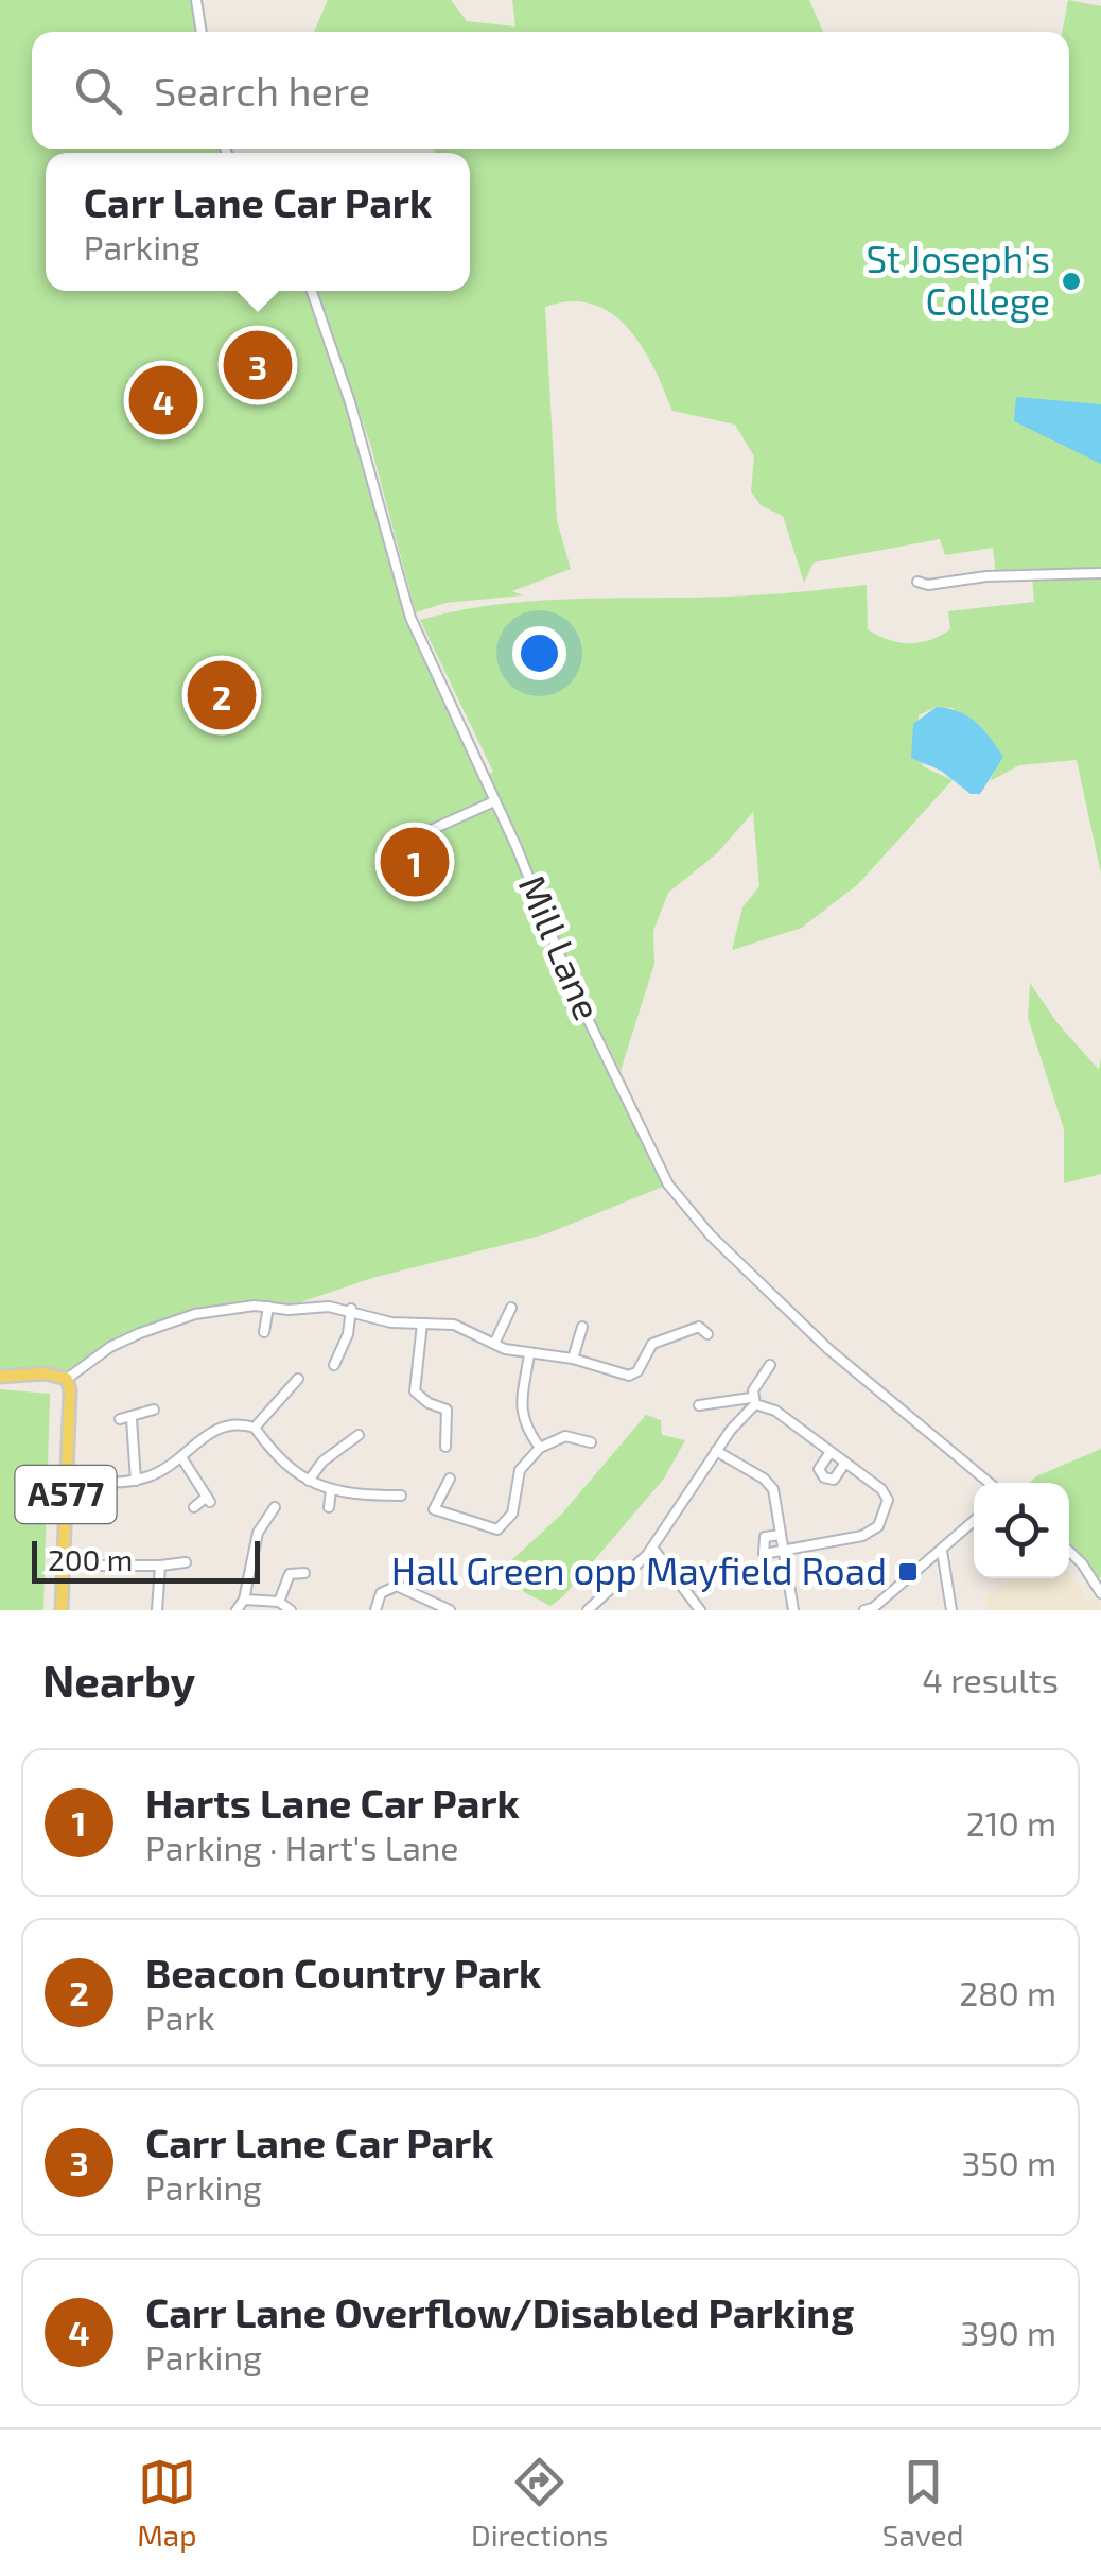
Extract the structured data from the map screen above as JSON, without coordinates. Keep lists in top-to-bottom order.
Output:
{
  "streets": {
    "main road": ["A577"],
    "street": ["Mill Lane"]
  },
  "places": {
    "other": ["St Joseph's College"],
    "transit": ["Hall Green opp Mayfield Road"]
  },
  "scale_bar": "200 m",
  "page": {
    "search": "Search here",
    "popup": ["Carr Lane Car Park", "Parking"],
    "pins": [
      "3",
      "4",
      "2",
      "1"
    ],
    "scale": "200 m",
    "heading": ["Nearby", "4 results"],
    "list": [
      {
        "mark": "1",
        "name": "Harts Lane Car Park",
        "note": "Parking · Hart's Lane",
        "value": "210 m"
      },
      {
        "mark": "2",
        "name": "Beacon Country Park",
        "note": "Park",
        "value": "280 m"
      },
      {
        "mark": "3",
        "name": "Carr Lane Car Park",
        "note": "Parking",
        "value": "350 m"
      },
      {
        "mark": "4",
        "name": "Carr Lane Overflow/Disabled Parking",
        "note": "Parking",
        "value": "390 m"
      }
    ],
    "nav": ["Map", "Directions", "Saved"]
  }
}
